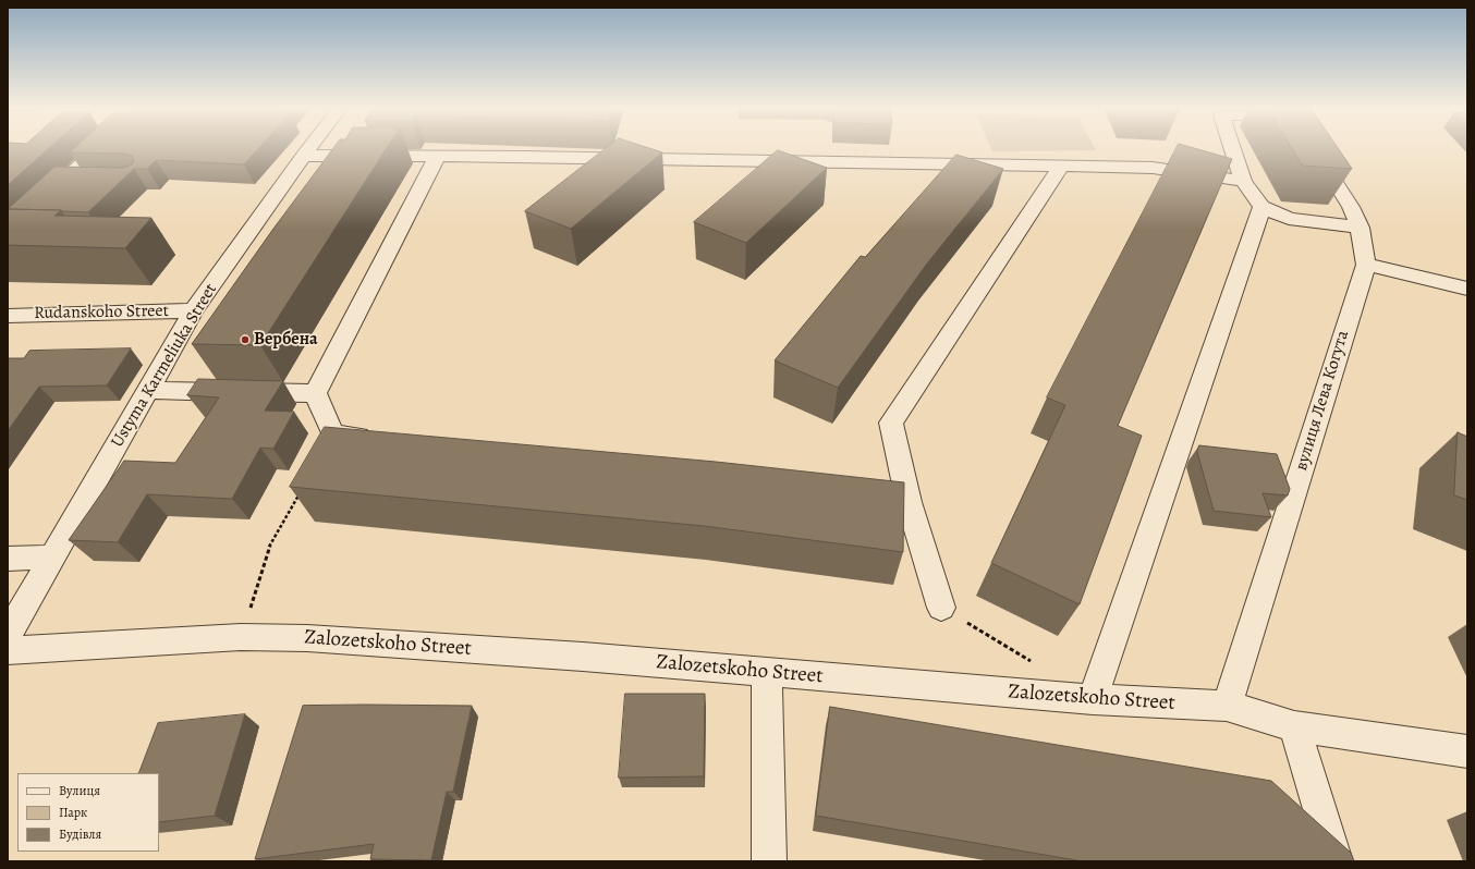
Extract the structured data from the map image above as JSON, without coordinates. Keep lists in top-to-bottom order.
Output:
{
  "streets": {
    "street": [
      "Rudanskoho Street",
      "Ustyma Karmeliuka Street",
      "вулиця Лева Когута",
      "Zalozetskoho Street"
    ]
  },
  "crossings": [
    ["Rudanskoho Street", "Ustyma Karmeliuka Street"],
    ["вулиця Лева Когута", "Zalozetskoho Street"]
  ],
  "places": ["Вербена"],
  "legend": ["Вулиця", "Парк", "Будівля"]
}
